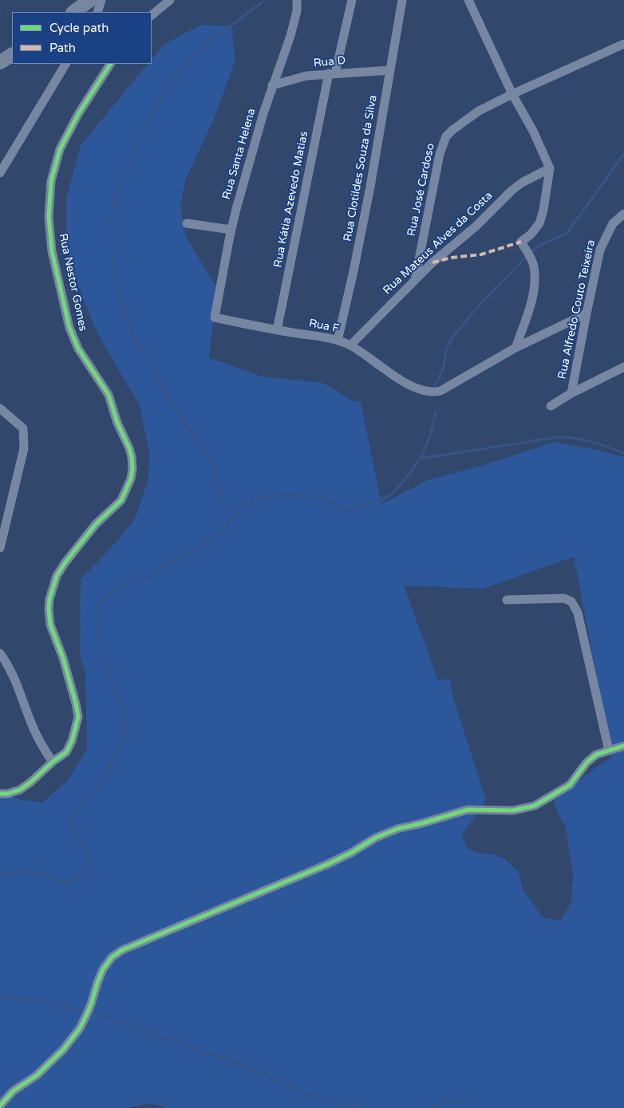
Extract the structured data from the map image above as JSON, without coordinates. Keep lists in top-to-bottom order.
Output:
{
  "streets": {
    "street": [
      "Rua D",
      "Rua Santa Helena",
      "Rua Clotildes Souza da Silva",
      "Rua José Cardoso",
      "Rua Kátia Azevedo Matias",
      "Rua Mateus Alves da Costa",
      "Rua Nestor Gomes",
      "Rua Alfredo Couto Teixeira",
      "Rua F"
    ]
  },
  "crossings": [
    ["Rua D", "Rua Santa Helena"],
    ["Rua D", "Rua Clotildes Souza da Silva"],
    ["Rua D", "Rua Kátia Azevedo Matias"],
    ["Rua Santa Helena", "Rua F"],
    ["Rua Clotildes Souza da Silva", "Rua F"],
    ["Rua José Cardoso", "Rua Mateus Alves da Costa"],
    ["Rua Kátia Azevedo Matias", "Rua F"],
    ["Rua Mateus Alves da Costa", "Rua F"]
  ],
  "legend": ["Cycle path", "Path"]
}
